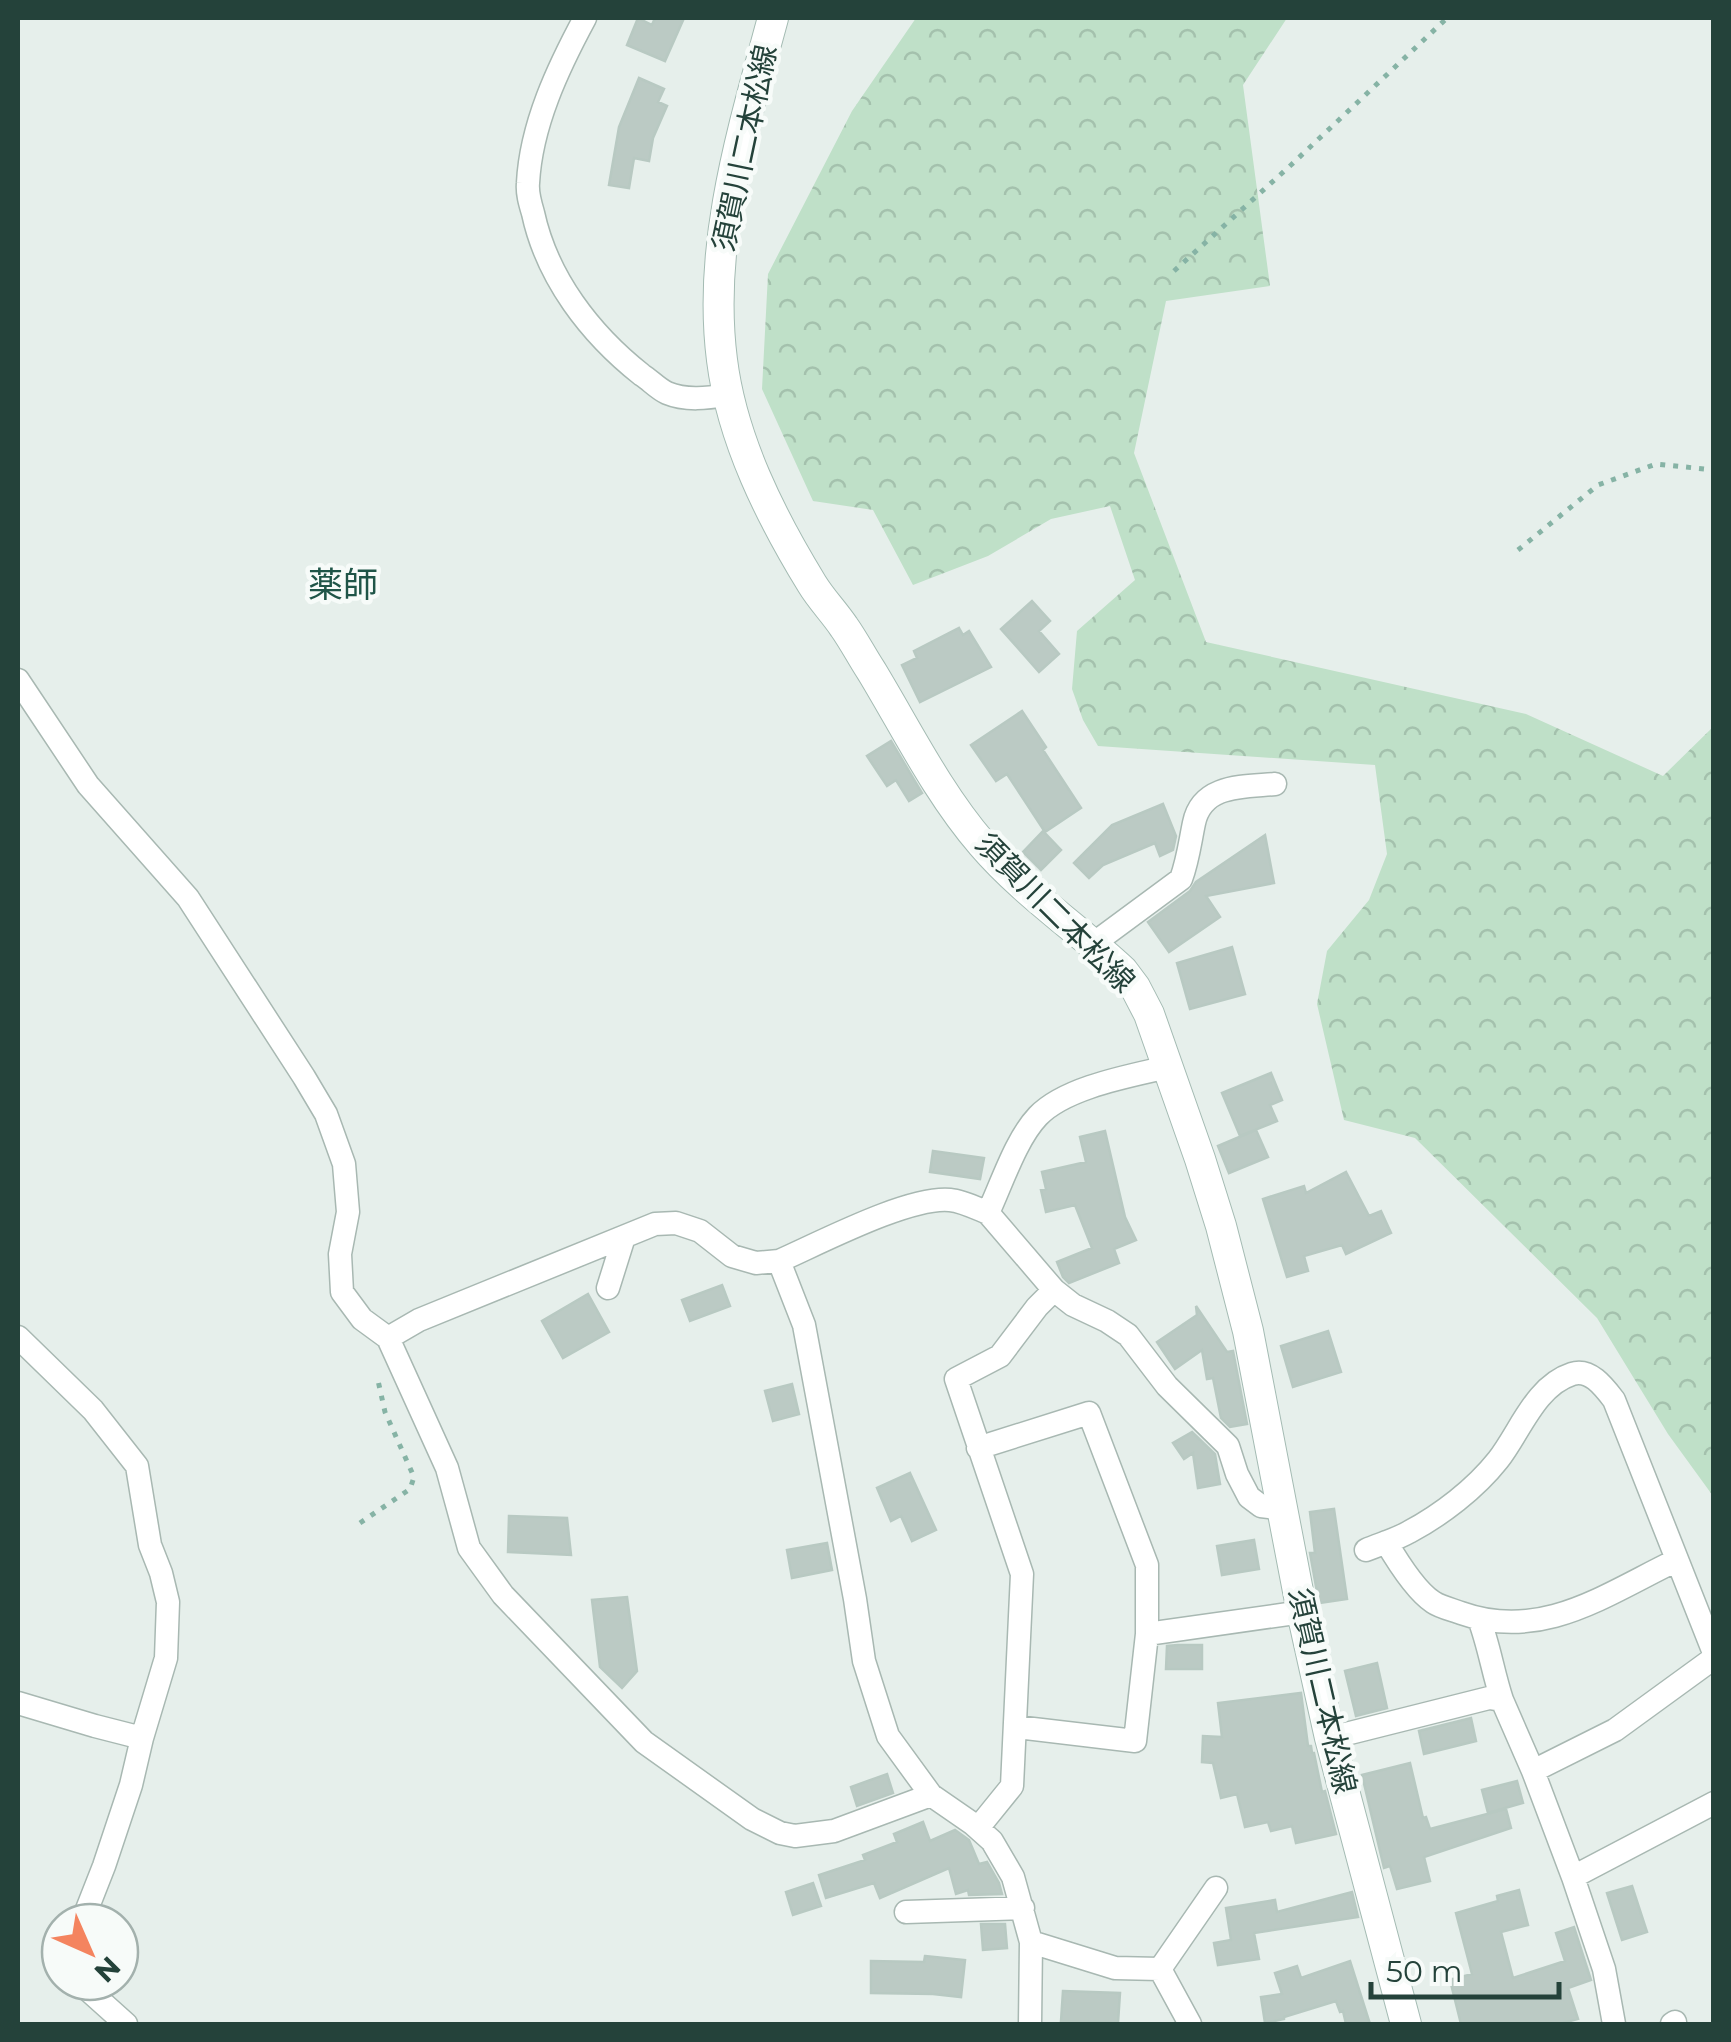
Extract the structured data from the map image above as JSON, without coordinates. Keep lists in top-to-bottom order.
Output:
{
  "streets": {
    "main road": ["須賀川二本松線"]
  },
  "districts": ["薬師"],
  "scale_bar": "50 m",
  "north": "bottom right"
}
